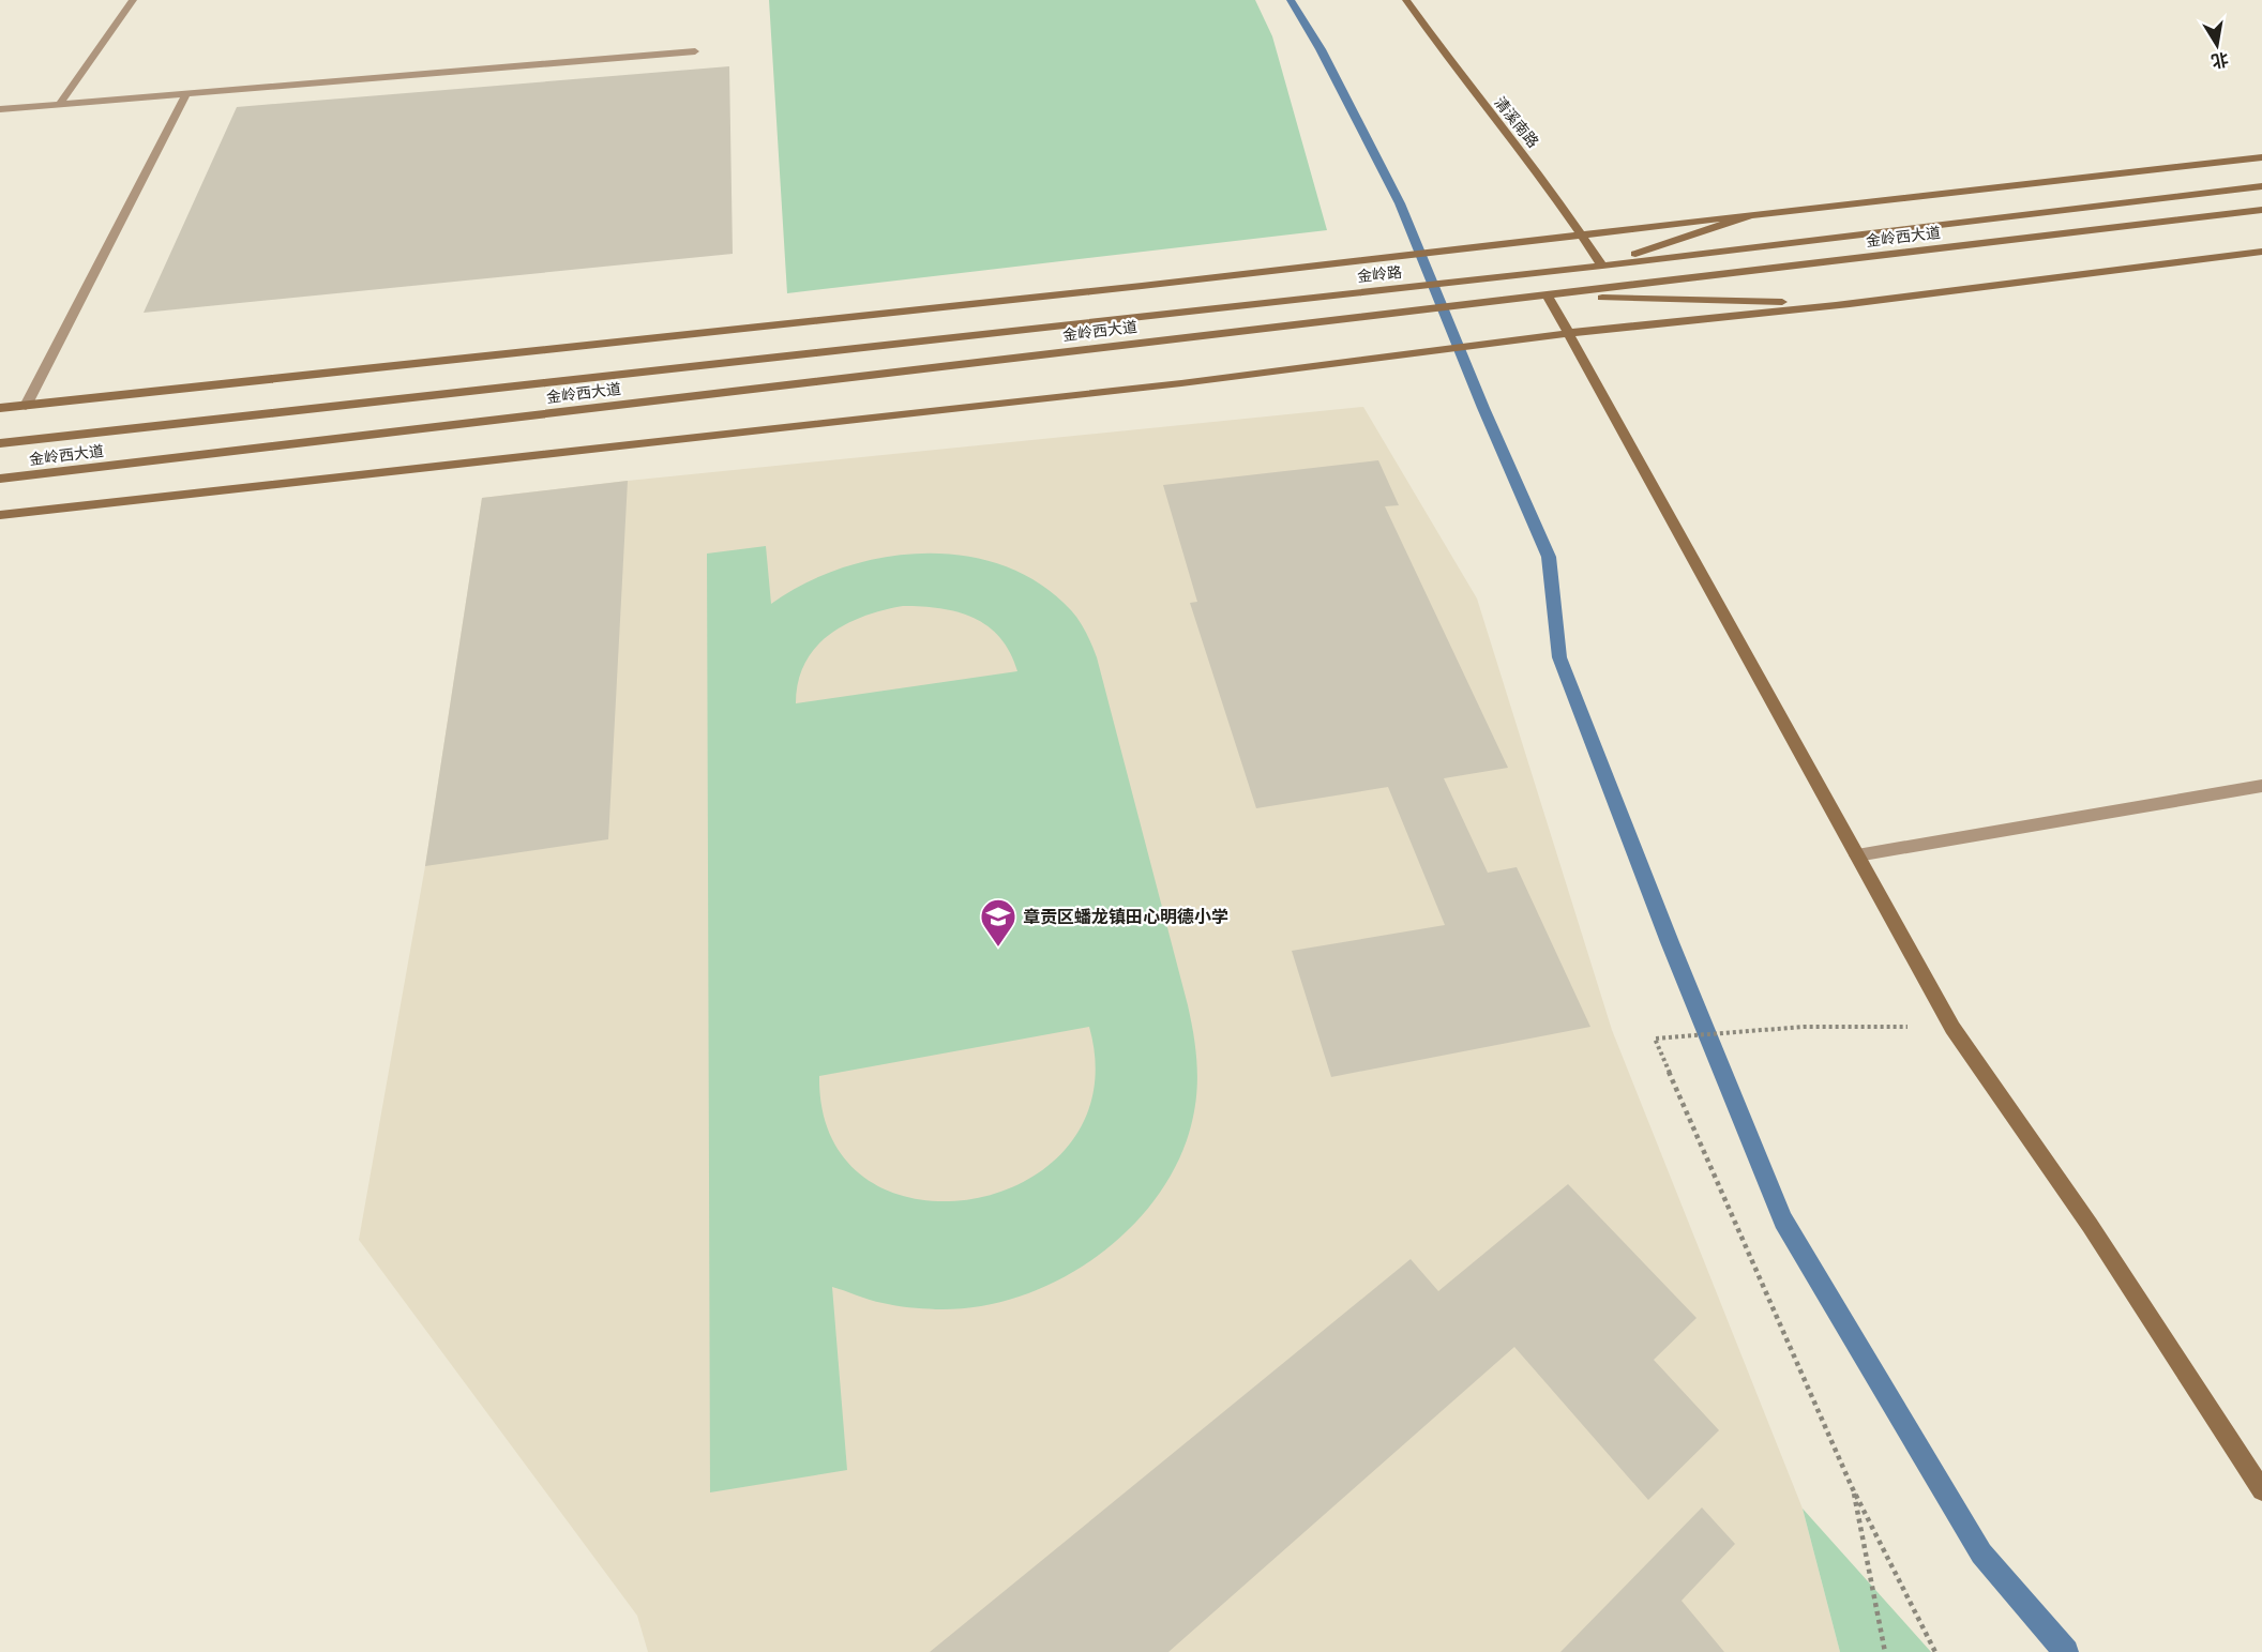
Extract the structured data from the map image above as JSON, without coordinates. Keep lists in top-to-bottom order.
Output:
{
  "streets": {
    "street": ["清溪南路", "金岭西大道", "金岭路"]
  },
  "crossings": [
    ["清溪南路", "金岭西大道"],
    ["清溪南路", "金岭路"],
    ["金岭西大道", "金岭路"]
  ],
  "places": {
    "school or university": ["章贡区蟠龙镇田心明德小学"]
  },
  "north": "bottom"
}
